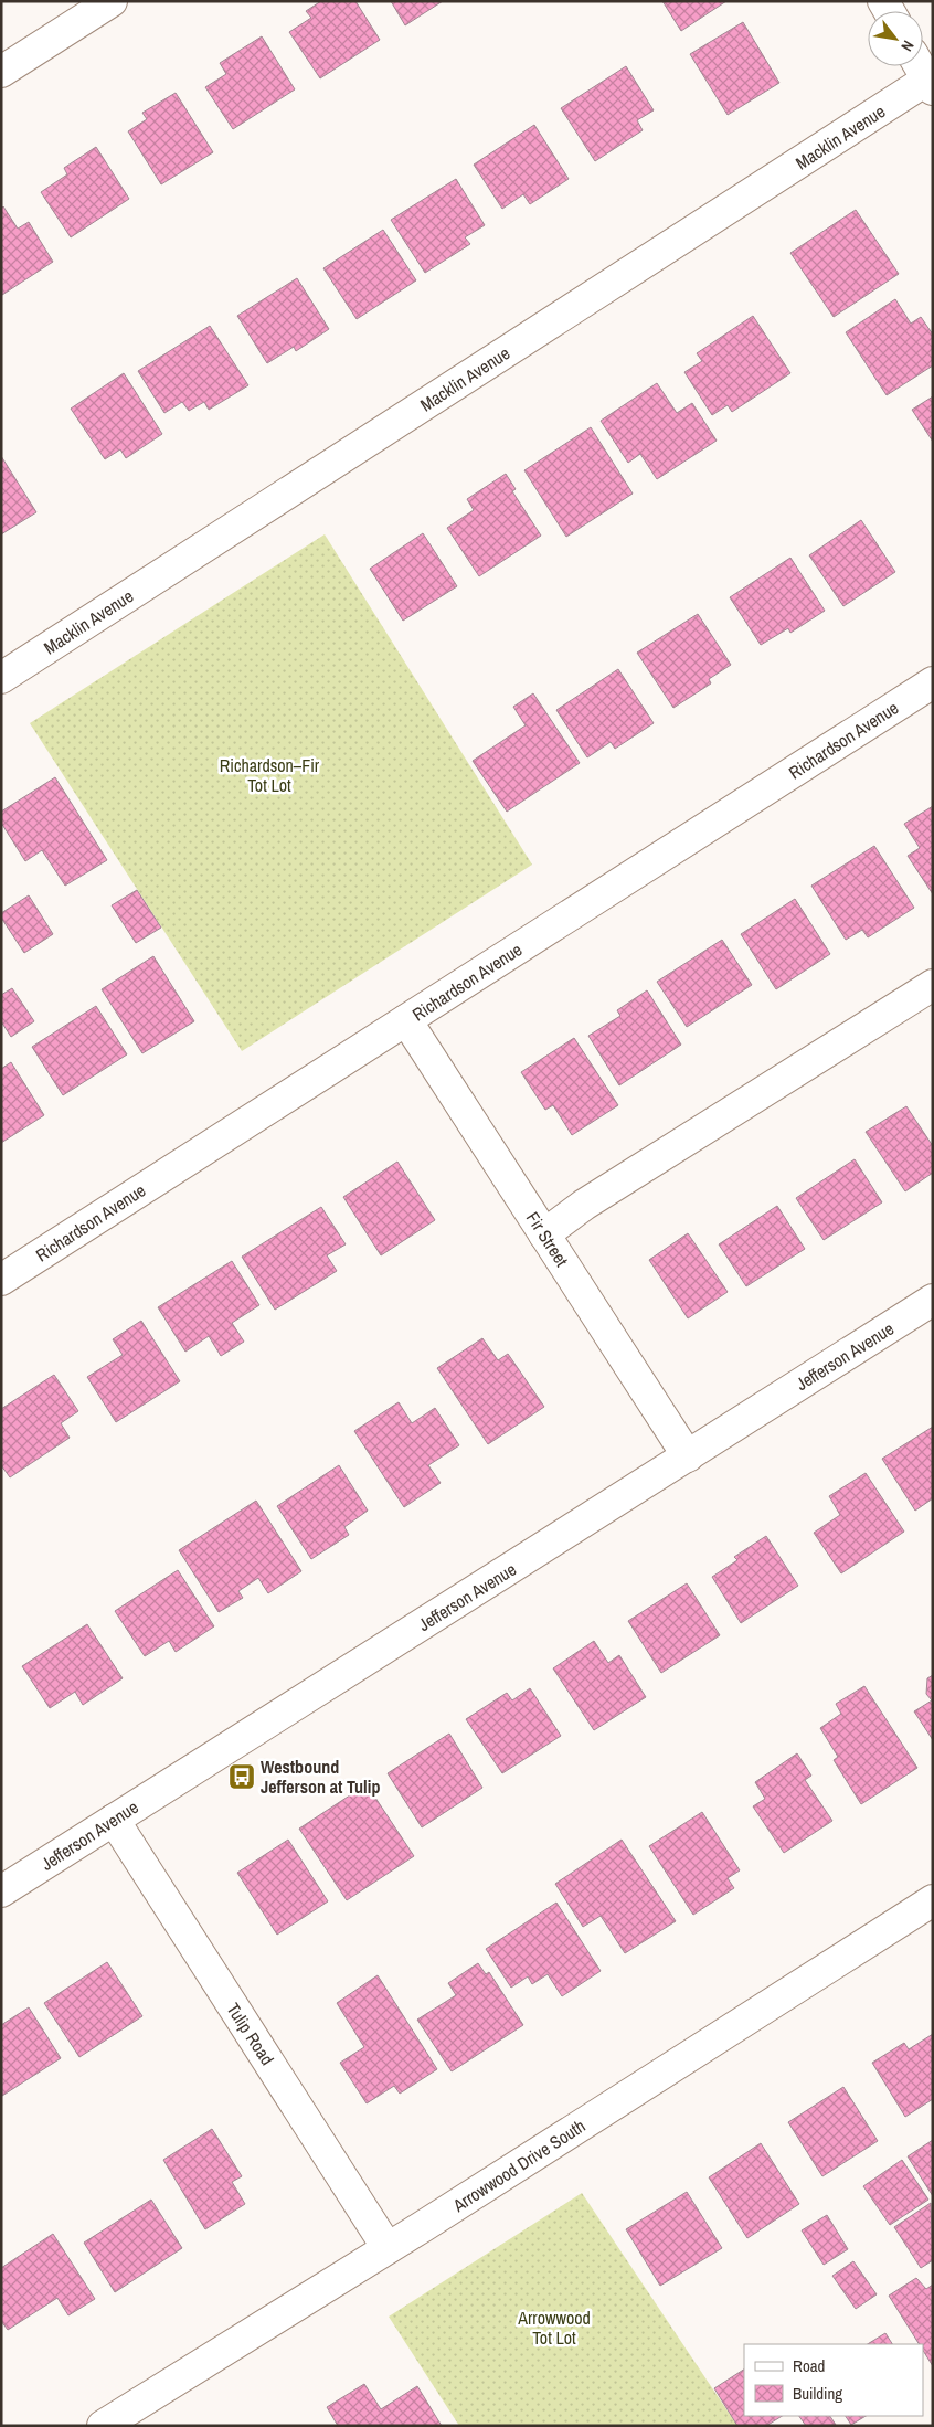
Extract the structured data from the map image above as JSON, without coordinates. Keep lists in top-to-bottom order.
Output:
{
  "streets": {
    "street": [
      "Macklin Avenue",
      "Richardson Avenue",
      "Fir Street",
      "Jefferson Avenue",
      "Tulip Road",
      "Arrowwood Drive South"
    ]
  },
  "crossings": [
    ["Richardson Avenue", "Fir Street"],
    ["Fir Street", "Jefferson Avenue"],
    ["Jefferson Avenue", "Tulip Road"],
    ["Tulip Road", "Arrowwood Drive South"]
  ],
  "parks": ["Richardson–Fir Tot Lot", "Arrowwood Tot Lot"],
  "places": {
    "bus stop": ["Westbound Jefferson at Tulip"]
  },
  "legend": ["Road", "Building"],
  "north": "bottom right"
}
